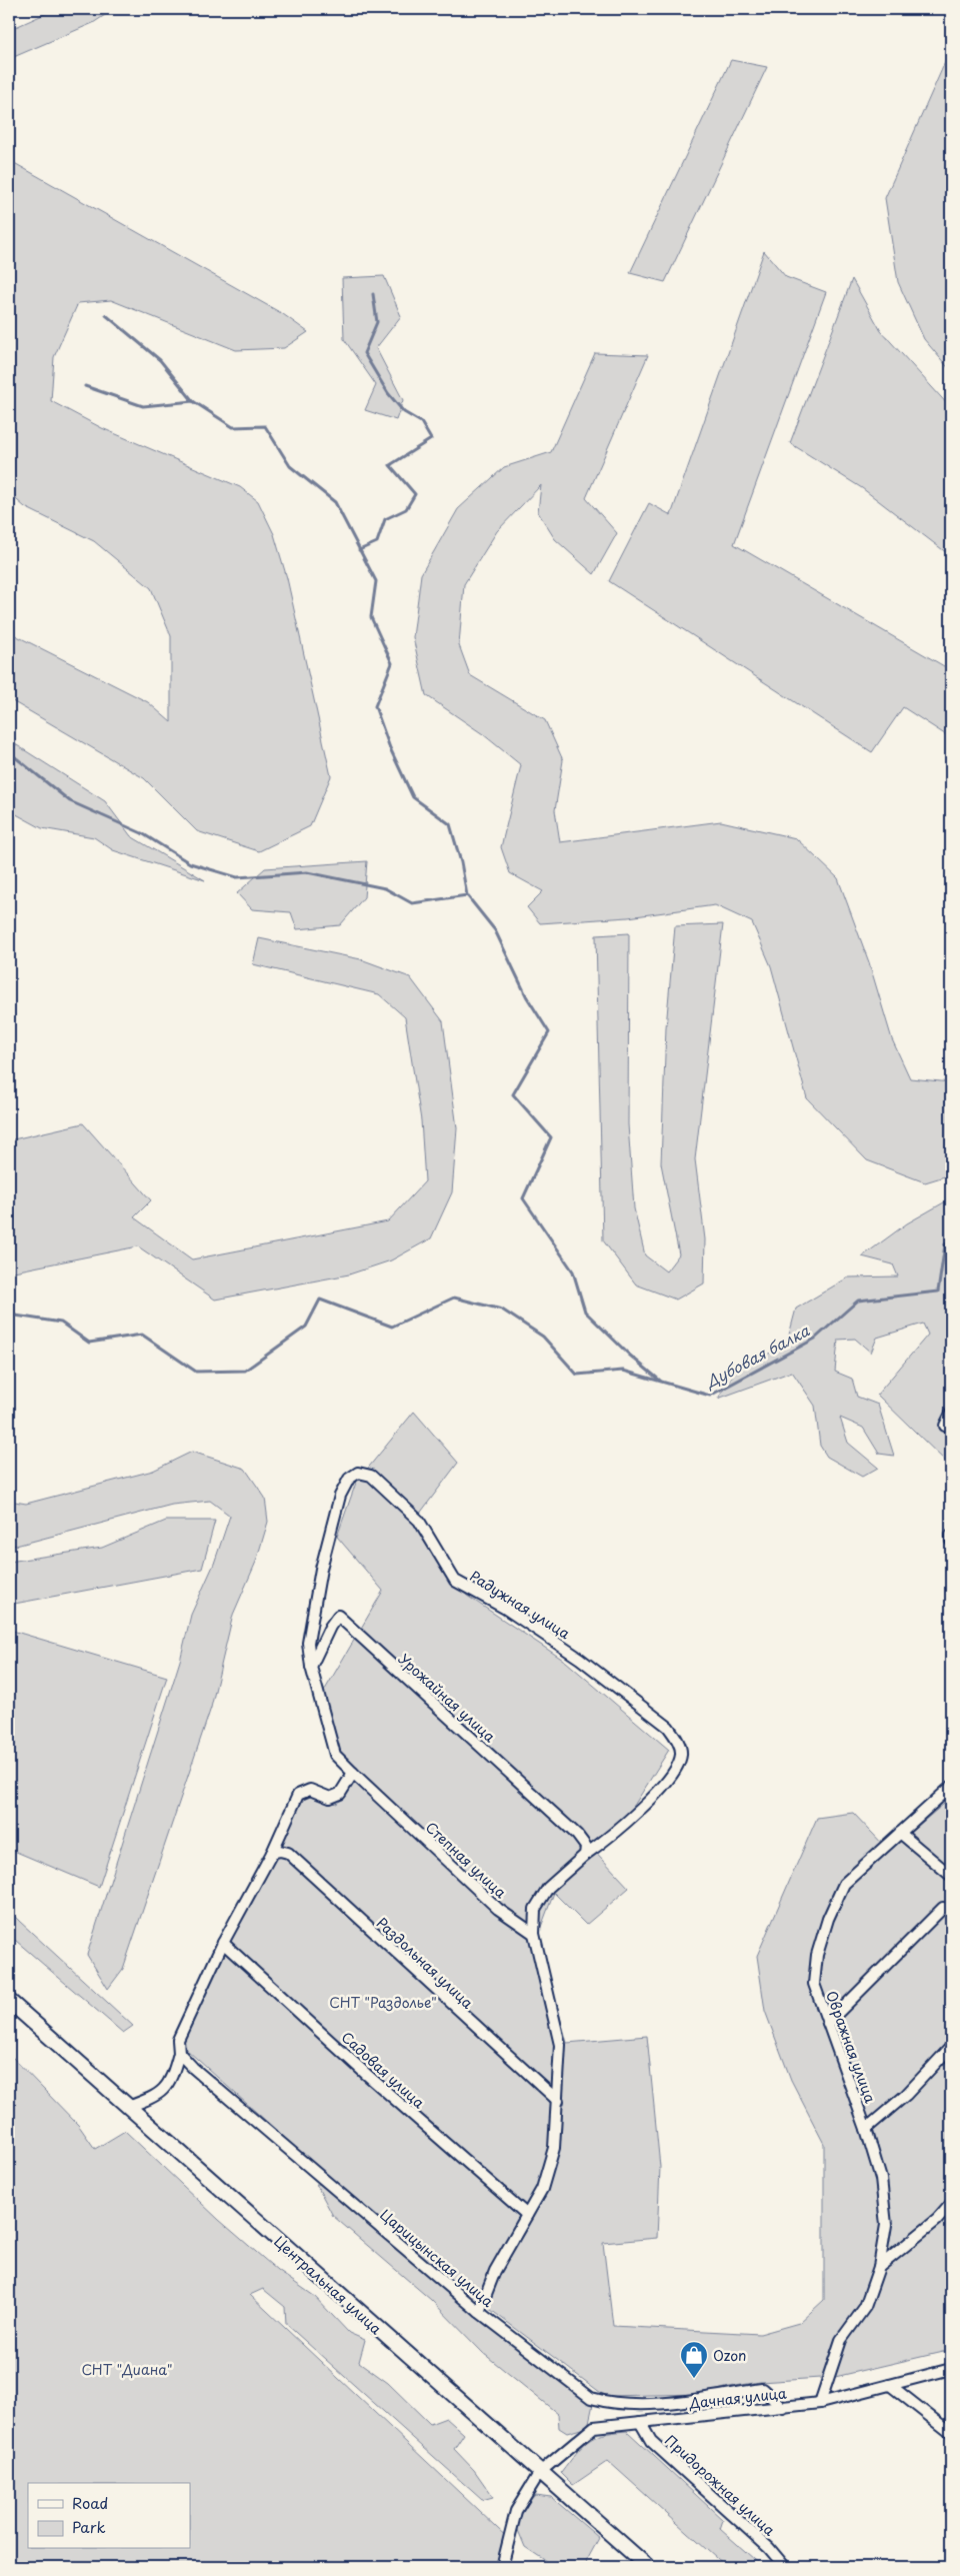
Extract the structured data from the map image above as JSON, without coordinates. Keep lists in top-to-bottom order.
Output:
{
  "streets": {
    "street": [
      "Радужная улица",
      "Урожайная улица",
      "Степная улица",
      "Раздольная улица",
      "Овражная улица",
      "Садовая улица",
      "Царицынская улица",
      "Центральная улица",
      "Дачная улица",
      "Придорожная улица"
    ]
  },
  "crossings": [
    ["Радужная улица", "Урожайная улица"],
    ["Овражная улица", "Дачная улица"],
    ["Царицынская улица", "Дачная улица"],
    ["Центральная улица", "Дачная улица"],
    ["Дачная улица", "Придорожная улица"]
  ],
  "water": ["Дубовая балка"],
  "parks": ["СНТ \"Раздолье\"", "СНТ \"Диана\""],
  "places": {
    "shop": ["Ozon"]
  },
  "legend": ["Road", "Park"]
}
